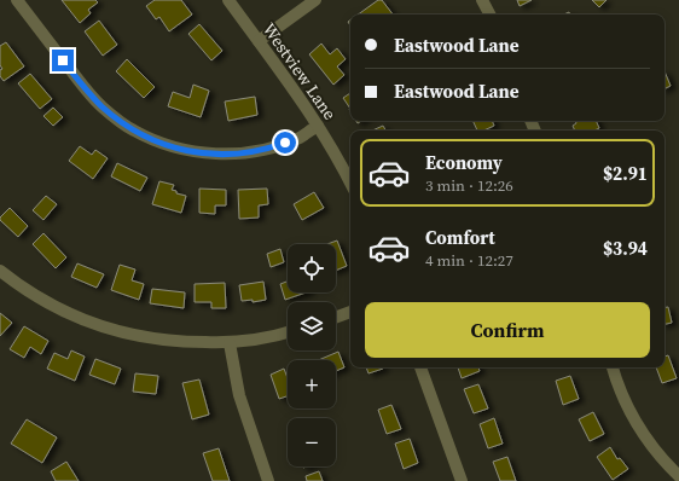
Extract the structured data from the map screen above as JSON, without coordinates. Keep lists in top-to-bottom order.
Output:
{
  "streets": {
    "street": ["Westview Lane"]
  },
  "page": {
    "banner": ["Eastwood Lane", "Eastwood Lane"],
    "list": [
      {
        "name": "Economy",
        "note": "3 min · 12:26",
        "value": "$2.91"
      },
      {
        "name": "Comfort",
        "note": "4 min · 12:27",
        "value": "$3.94"
      }
    ],
    "map_buttons": ["+", "−"],
    "buttons": "Confirm"
  }
}
